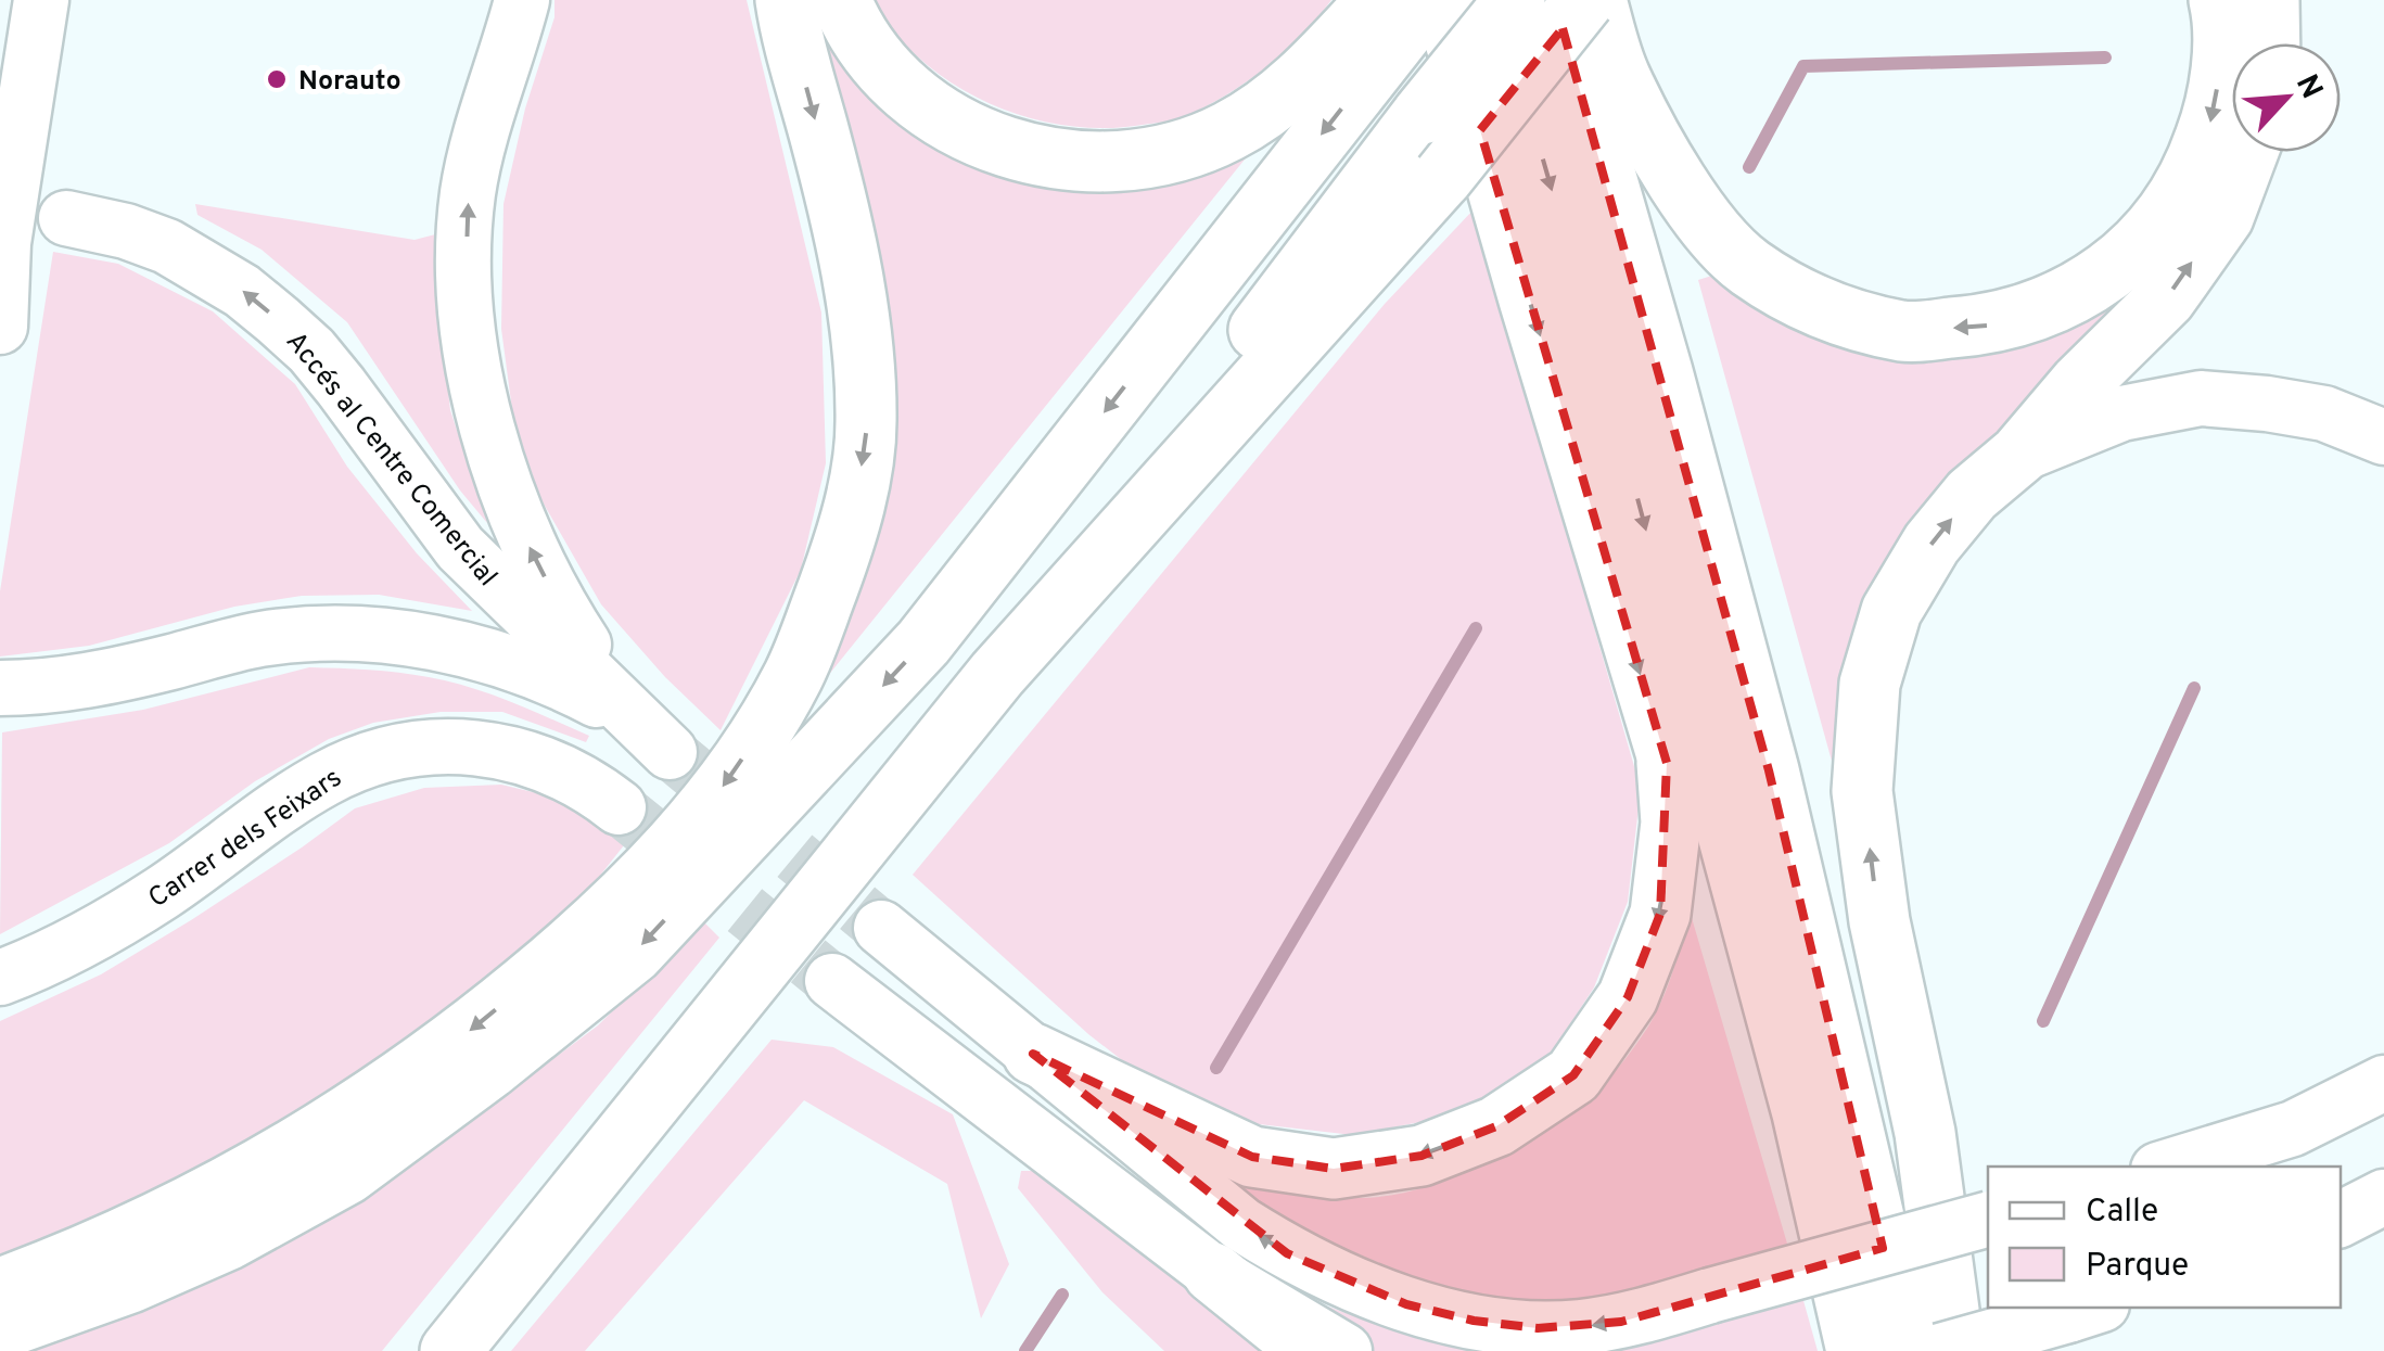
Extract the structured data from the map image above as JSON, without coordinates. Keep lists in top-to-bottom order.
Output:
{
  "streets": {
    "street": ["Accés al Centre Comercial", "Carrer dels Feixars"]
  },
  "one_way": ["Accés al Centre Comercial"],
  "places": ["Norauto"],
  "legend": ["Calle", "Parque"],
  "north": "top right"
}
